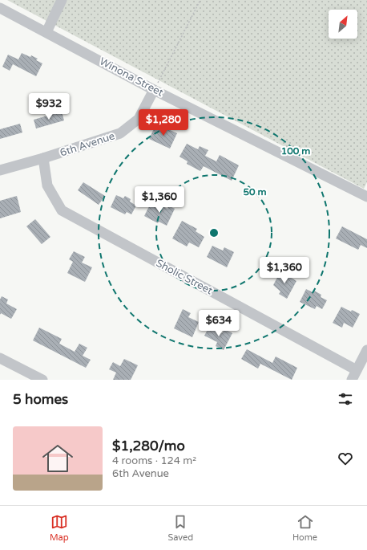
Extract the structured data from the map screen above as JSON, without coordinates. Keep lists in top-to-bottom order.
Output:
{
  "streets": {
    "street": ["Winona Street", "6th Avenue", "Sholic Street"]
  },
  "crossings": [
    ["Winona Street", "6th Avenue"],
    ["6th Avenue", "Sholic Street"]
  ],
  "north": "top right",
  "page": {
    "price": [
      "$932",
      "$1,280",
      "$1,360",
      "$1,360",
      "$634"
    ],
    "heading": "5 homes",
    "list": [
      {
        "name": "$1,280/mo",
        "note": "4 rooms · 124 m² · 6th Avenue"
      }
    ],
    "tabs": ["Map", "Saved", "Home"]
  },
  "rings": ["100 m", "50 m"]
}
